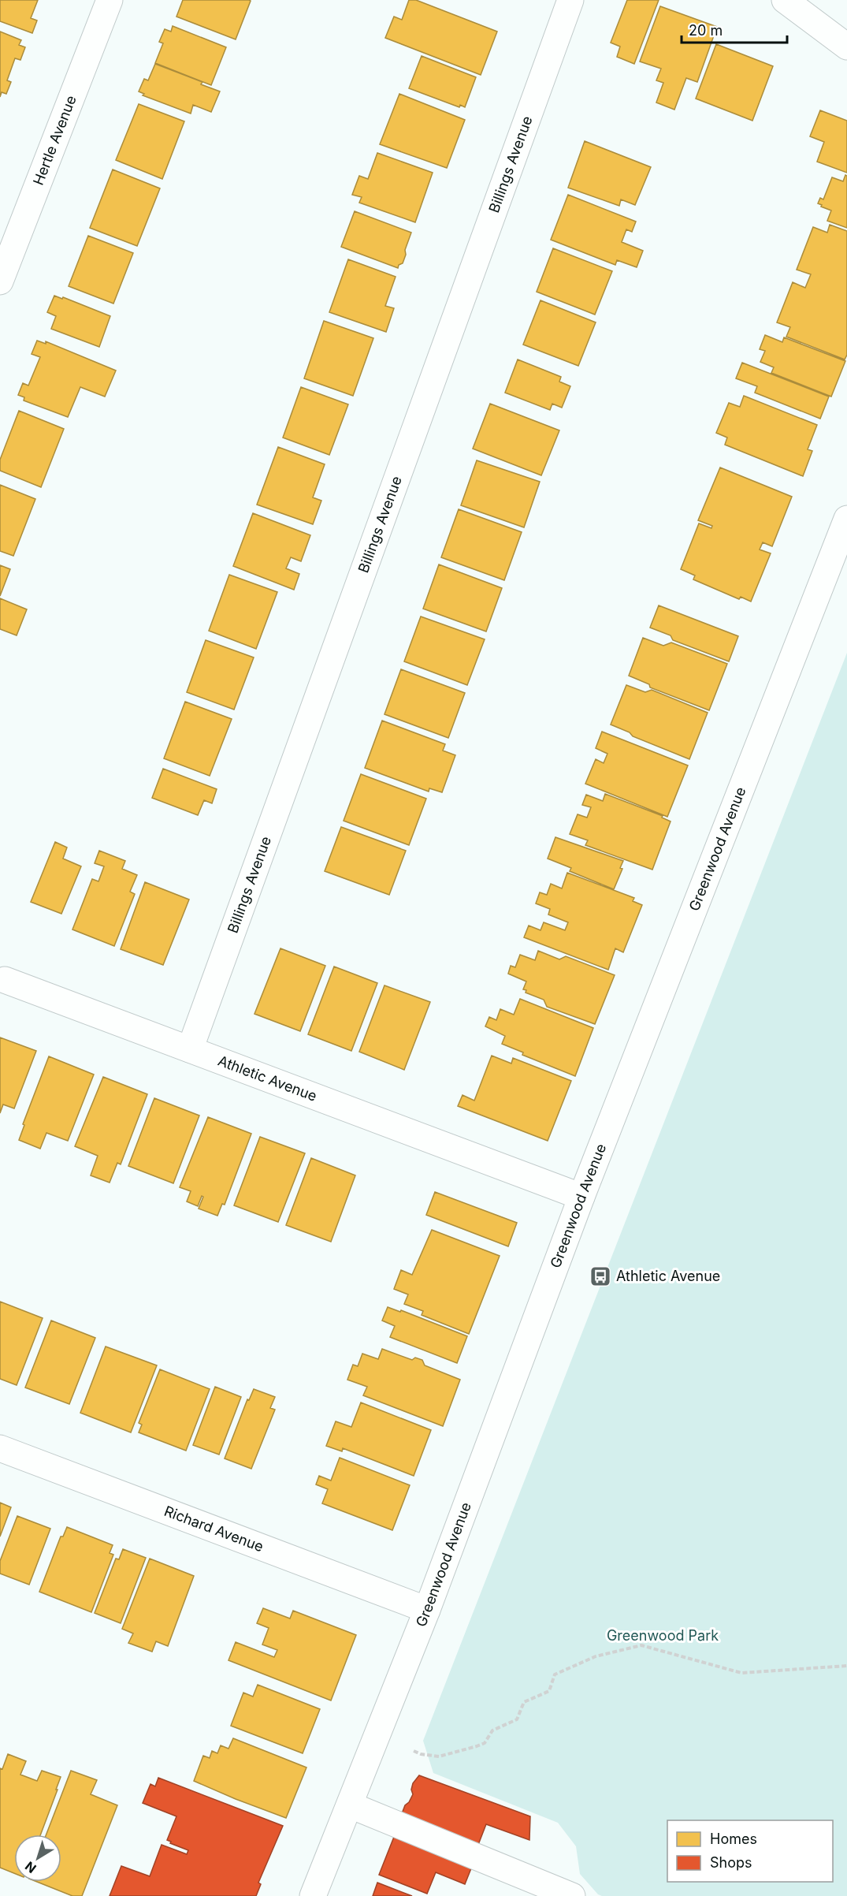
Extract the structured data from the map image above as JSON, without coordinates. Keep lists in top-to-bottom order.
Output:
{
  "streets": {
    "street": [
      "Hertle Avenue",
      "Billings Avenue",
      "Greenwood Avenue",
      "Athletic Avenue",
      "Richard Avenue"
    ]
  },
  "crossings": [
    ["Billings Avenue", "Athletic Avenue"],
    ["Greenwood Avenue", "Athletic Avenue"],
    ["Greenwood Avenue", "Richard Avenue"]
  ],
  "parks": ["Greenwood Park"],
  "places": {
    "bus stop": ["Athletic Avenue"]
  },
  "legend": ["Homes", "Shops"],
  "scale_bar": "20 m",
  "north": "bottom left"
}
